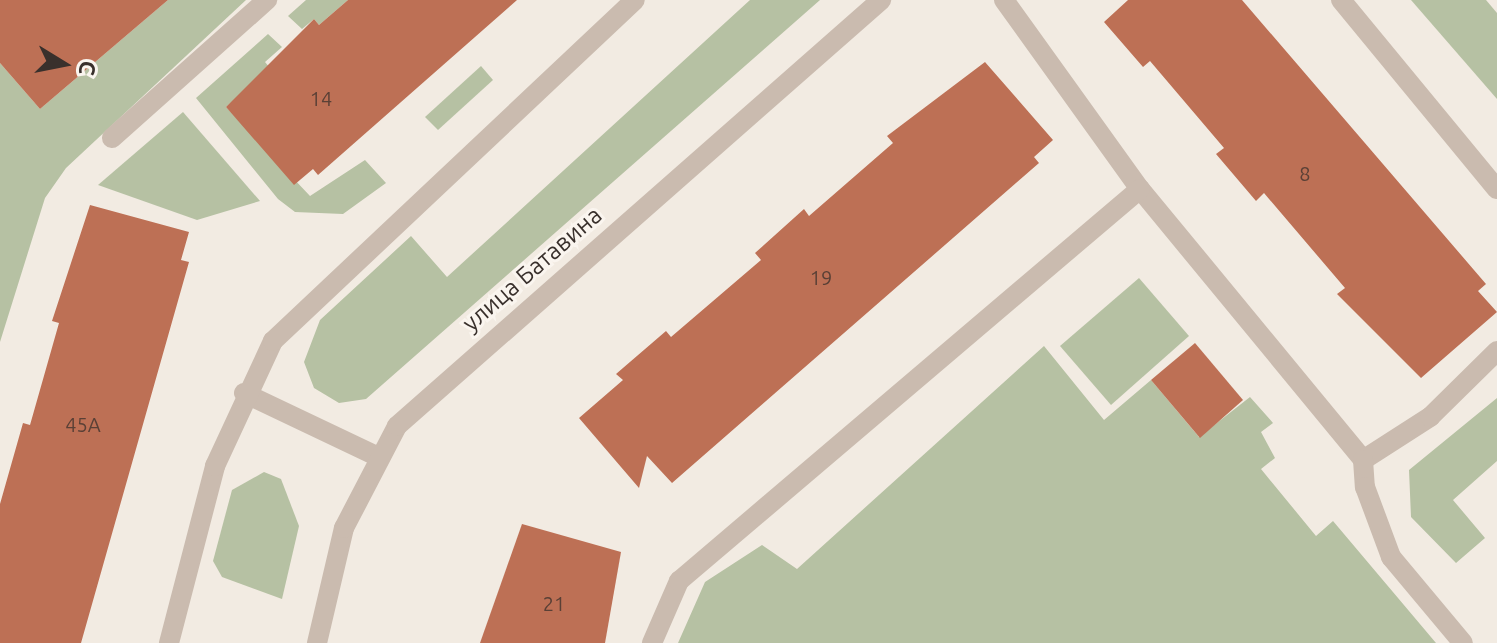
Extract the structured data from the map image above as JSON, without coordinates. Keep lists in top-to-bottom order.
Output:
{
  "streets": {
    "street": ["улица Батавина"]
  },
  "house_numbers": [
    "14",
    "8",
    "19",
    "45А",
    "21"
  ],
  "north": "right"
}
